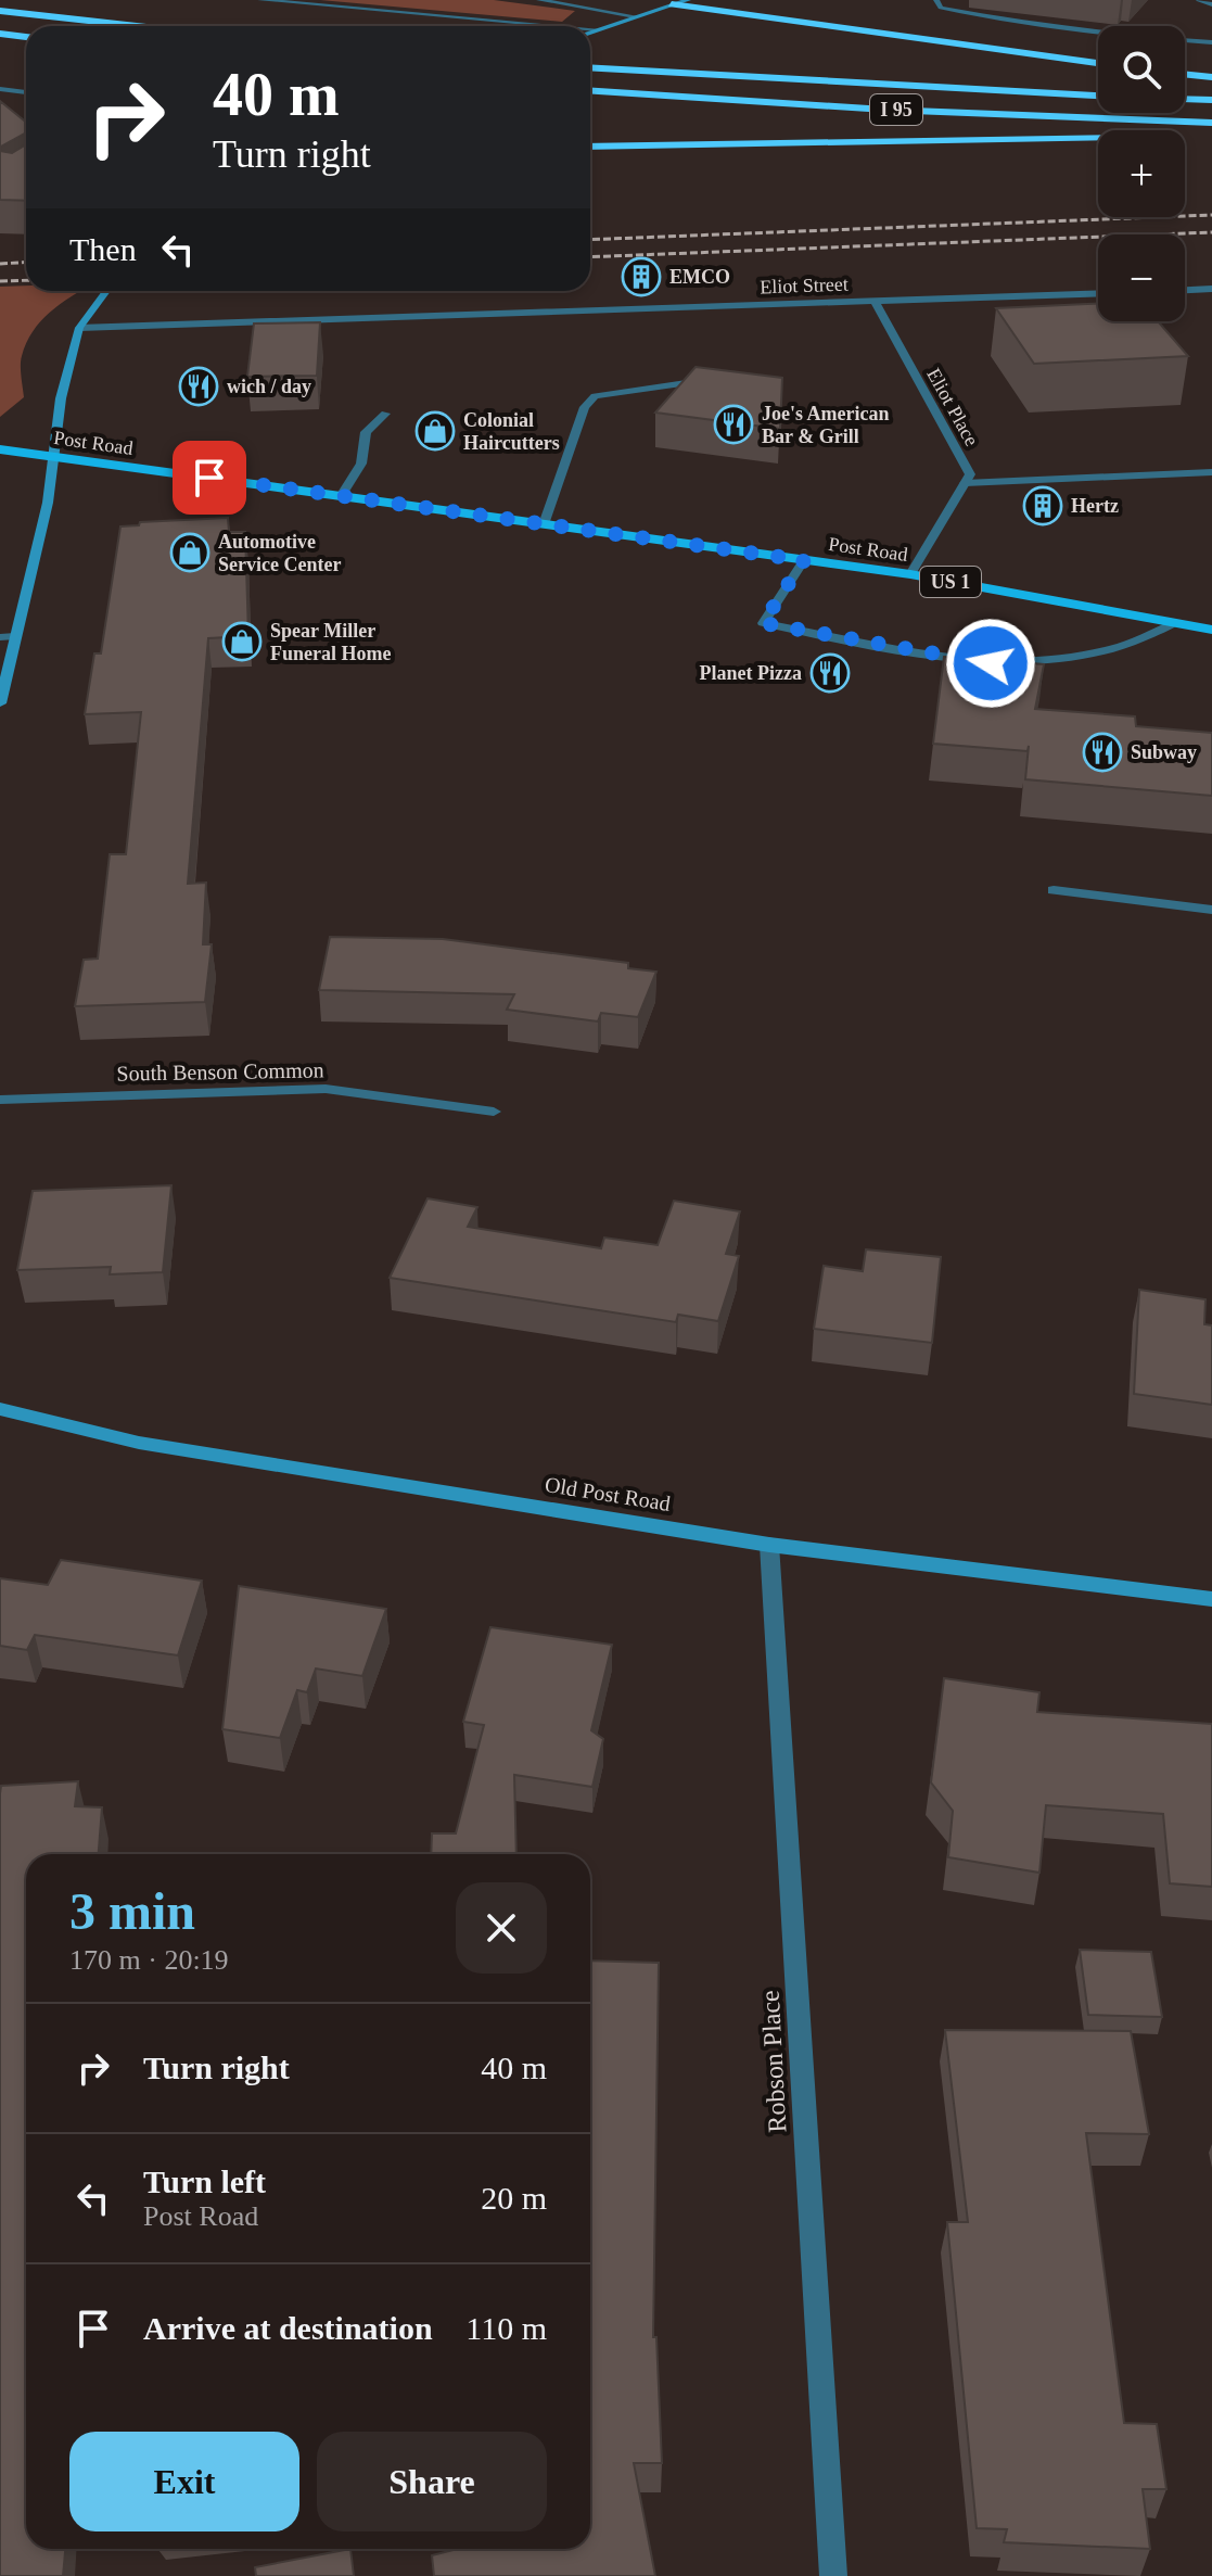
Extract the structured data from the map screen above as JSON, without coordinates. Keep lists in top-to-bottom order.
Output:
{
  "streets": {
    "highway": ["I 95"],
    "main road": ["Post Road", "US 1"],
    "street": [
      "Eliot Street",
      "Eliot Place",
      "South Benson Common",
      "Old Post Road",
      "Robson Place"
    ]
  },
  "crossings": [
    ["Eliot Street", "Eliot Place"],
    ["Old Post Road", "Robson Place"]
  ],
  "places": {
    "building": ["EMCO", "Hertz"],
    "restaurant": [
      "wich / day",
      "Joe's American Bar & Grill",
      "Planet Pizza",
      "Subway"
    ],
    "shop": ["Colonial Haircutters", "Automotive Service Center", "Spear Miller Funeral Home"]
  },
  "page": {
    "map_buttons": ["+", "−"],
    "turn": ["40 m", "Turn right"],
    "then": "Then",
    "heading": ["3 min", "170 m · 20:19"],
    "list": [
      {
        "name": "Turn right",
        "value": "40 m"
      },
      {
        "name": "Turn left",
        "note": "Post Road",
        "value": "20 m"
      },
      {
        "name": "Arrive at destination",
        "value": "110 m"
      }
    ],
    "buttons": ["Exit", "Share"]
  }
}
